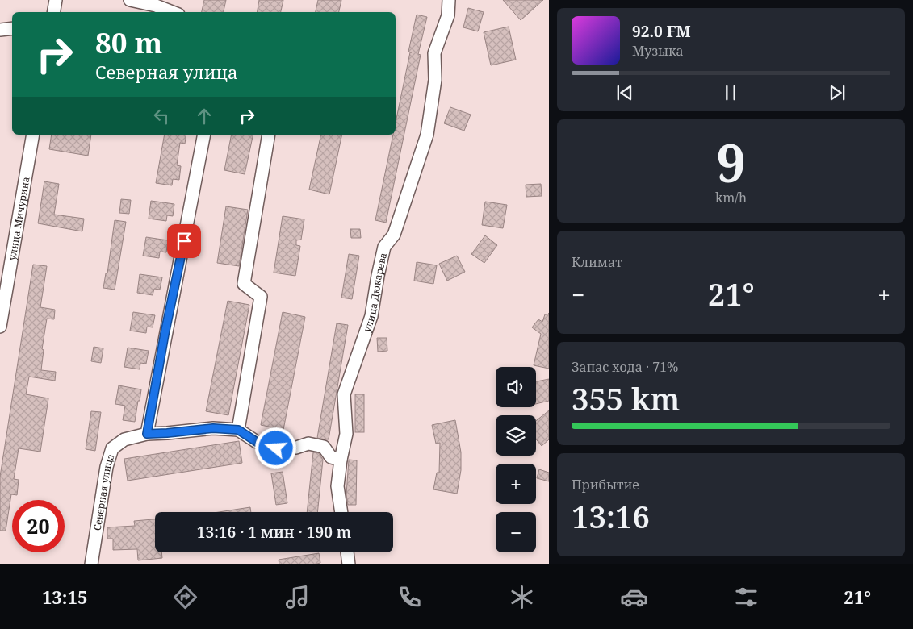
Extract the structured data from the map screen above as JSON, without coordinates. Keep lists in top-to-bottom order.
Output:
{
  "streets": {
    "street": ["улица Мичурина", "улица Дюкарева", "Северная улица"]
  },
  "page": {
    "turn": ["80 m", "Северная улица"],
    "song": ["92.0 FM", "Музыка"],
    "tile": [
      ["9", "km/h"],
      "Климат",
      ["Запас хода · 71%", "355 km"],
      ["Прибытие", "13:16"]
    ],
    "heat": ["−", "21°", "+"],
    "map_buttons": ["+", "−"],
    "limit": "20",
    "trip": "13:16 · 1 мин · 190 m",
    "tabs": ["13:15", "21°"]
  }
}
